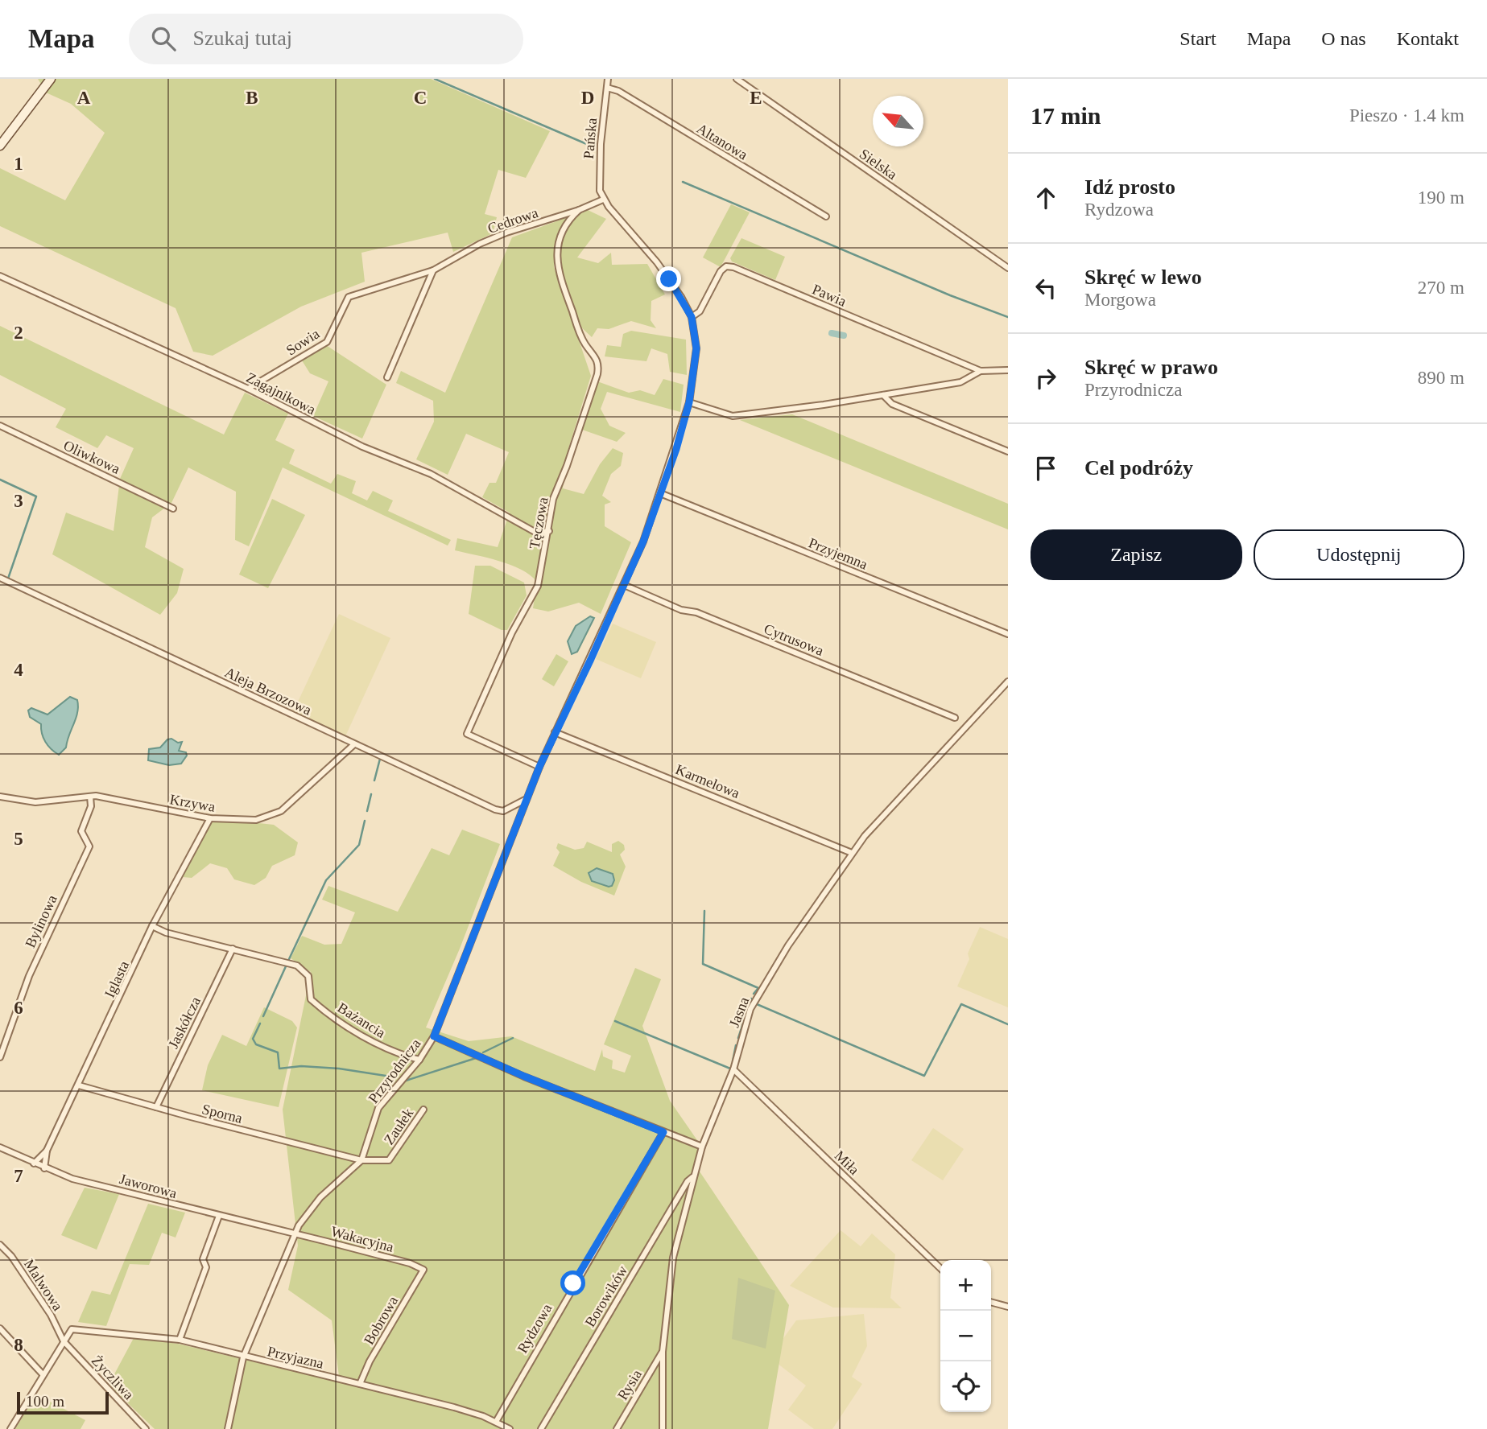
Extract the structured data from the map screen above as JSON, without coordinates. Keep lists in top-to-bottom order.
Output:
{
  "streets": {
    "street": [
      "Pańska",
      "Altanowa",
      "Sielska",
      "Cedrowa",
      "Pawia",
      "Sowia",
      "Zagajnikowa",
      "Oliwkowa",
      "Tęczowa",
      "Przyjemna",
      "Cytrusowa",
      "Aleja Brzozowa",
      "Karmelowa",
      "Krzywa",
      "Bylinowa",
      "Iglasta",
      "Jasna",
      "Bażancia",
      "Jaskółcza",
      "Przyrodnicza",
      "Sporna",
      "Zaułek",
      "Miła",
      "Jaworowa",
      "Wakacyjna",
      "Malwowa",
      "Borowików",
      "Bobrowa",
      "Rydzowa",
      "Przyjazna",
      "Życzliwa",
      "Rysia"
    ]
  },
  "crossings": [
    ["Pańska", "Altanowa"],
    ["Pańska", "Cedrowa"],
    ["Pańska", "Przyrodnicza"],
    ["Cedrowa", "Sowia"],
    ["Cedrowa", "Tęczowa"],
    ["Cedrowa", "Przyrodnicza"],
    ["Pawia", "Przyrodnicza"],
    ["Sowia", "Zagajnikowa"],
    ["Zagajnikowa", "Tęczowa"],
    ["Tęczowa", "Przyrodnicza"],
    ["Przyjemna", "Przyrodnicza"],
    ["Cytrusowa", "Przyrodnicza"],
    ["Aleja Brzozowa", "Krzywa"],
    ["Aleja Brzozowa", "Przyrodnicza"],
    ["Karmelowa", "Jasna"],
    ["Karmelowa", "Przyrodnicza"],
    ["Krzywa", "Bylinowa"],
    ["Krzywa", "Iglasta"],
    ["Iglasta", "Sporna"],
    ["Iglasta", "Jaworowa"],
    ["Jasna", "Miła"],
    ["Jasna", "Borowików"],
    ["Jasna", "Rysia"],
    ["Bażancia", "Jaskółcza"],
    ["Bażancia", "Przyrodnicza"],
    ["Jaskółcza", "Sporna"],
    ["Przyrodnicza", "Sporna"],
    ["Przyrodnicza", "Zaułek"],
    ["Przyrodnicza", "Jaworowa"],
    ["Przyrodnicza", "Wakacyjna"],
    ["Przyrodnicza", "Przyjazna"],
    ["Sporna", "Zaułek"],
    ["Jaworowa", "Wakacyjna"],
    ["Wakacyjna", "Bobrowa"],
    ["Malwowa", "Przyjazna"],
    ["Malwowa", "Życzliwa"],
    ["Bobrowa", "Przyjazna"],
    ["Rydzowa", "Przyjazna"],
    ["Przyjazna", "Życzliwa"]
  ],
  "scale_bar": "100 m",
  "north": "top left",
  "page": {
    "header": "Mapa",
    "search": "Szukaj tutaj",
    "nav": [
      "Start",
      "Mapa",
      "O nas",
      "Kontakt"
    ],
    "heading": ["17 min", "Pieszo · 1.4 km"],
    "list": [
      ["Idź prosto", "Rydzowa", "190 m"],
      ["Skręć w lewo", "Morgowa", "270 m"],
      ["Skręć w prawo", "Przyrodnicza", "890 m"],
      "Cel podróży"
    ],
    "buttons": ["Zapisz", "Udostępnij"],
    "map_buttons": ["+", "−"],
    "scale": "100 m"
  },
  "grid": {
    "columns": [
      "A",
      "B",
      "C",
      "D",
      "E"
    ],
    "rows": [
      "1",
      "2",
      "3",
      "4",
      "5",
      "6",
      "7",
      "8"
    ]
  }
}
